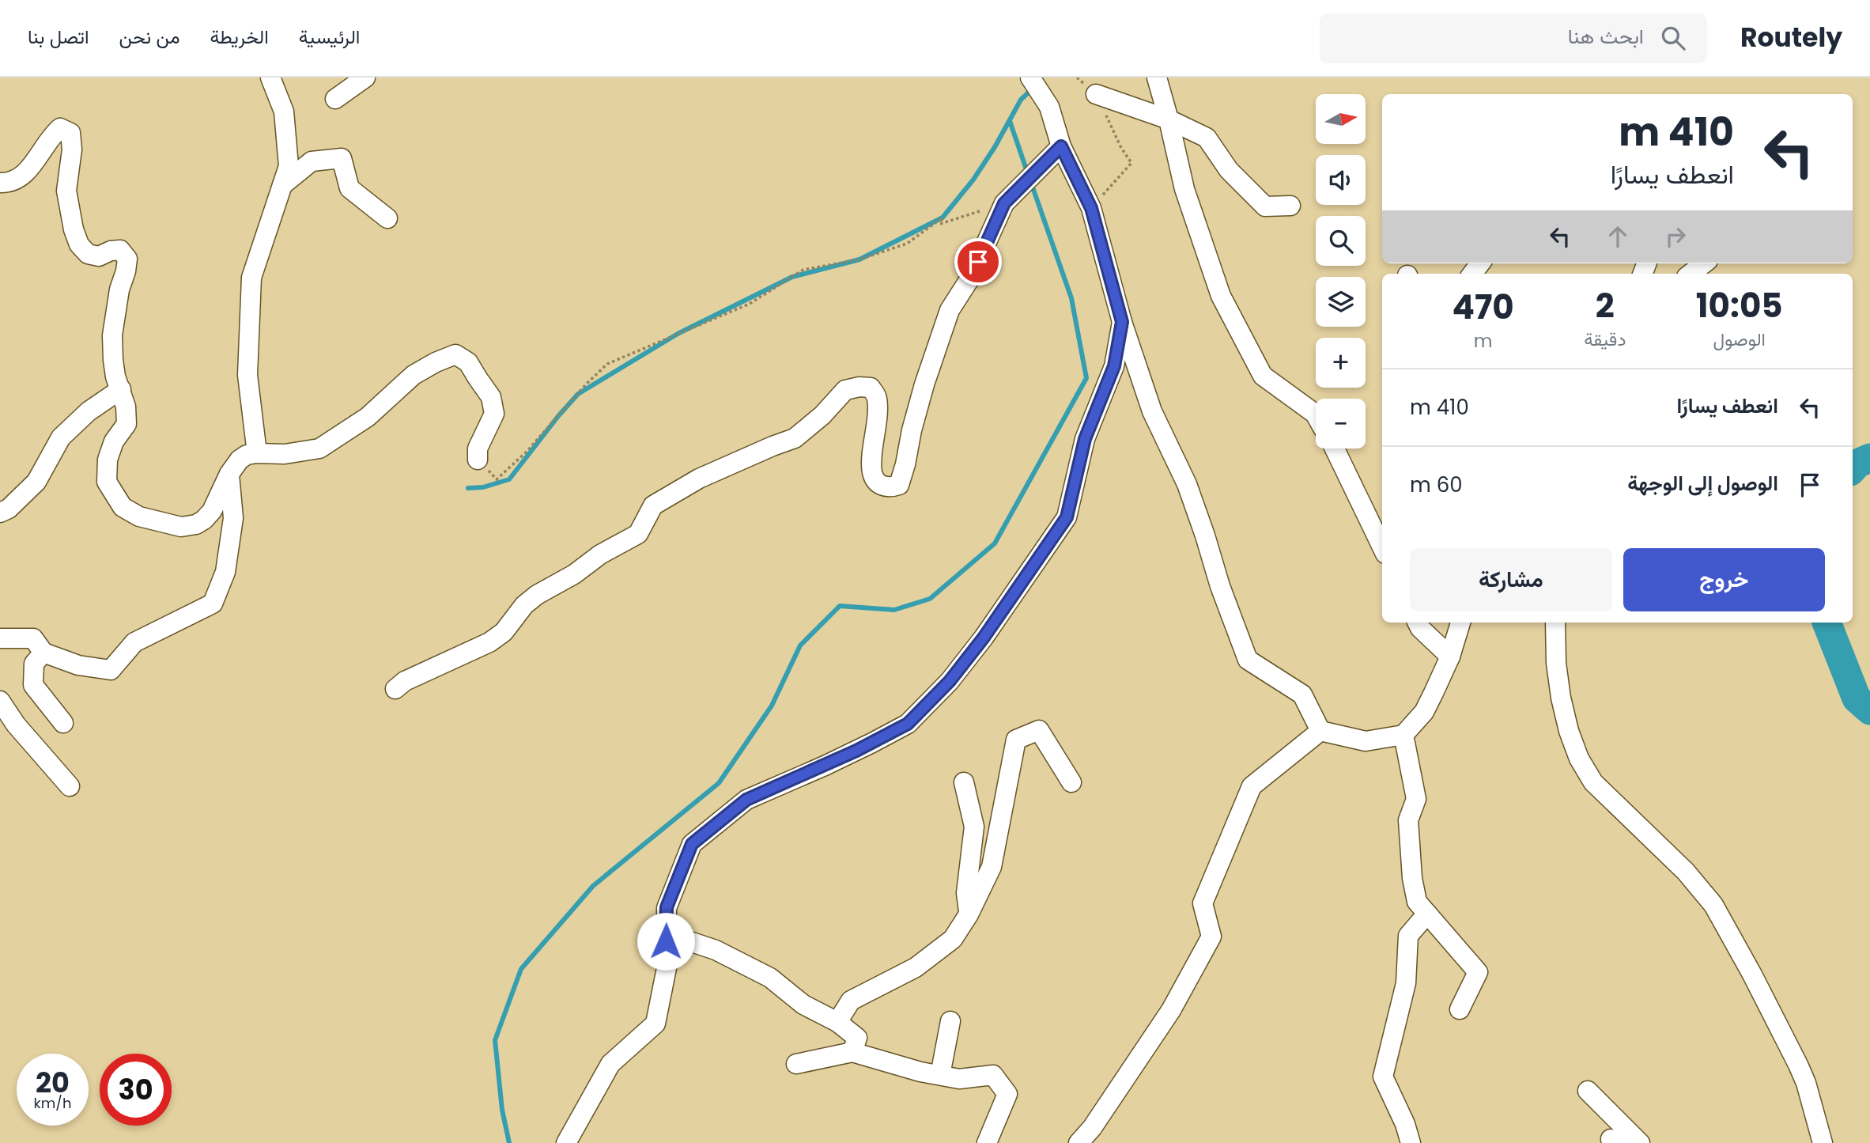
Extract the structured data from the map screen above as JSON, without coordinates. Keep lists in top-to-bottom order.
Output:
{
  "north": "right",
  "page": {
    "header": "Routely",
    "search": "ابحث هنا",
    "nav": [
      "الرئيسية",
      "الخريطة",
      "من نحن",
      "اتصل بنا"
    ],
    "map_buttons": ["+", "−"],
    "turn": ["410 m", "انعطف يسارًا"],
    "eta": [
      "10:05",
      "الوصول",
      "2",
      "دقيقة",
      "470",
      "m"
    ],
    "list": [
      {
        "name": "انعطف يسارًا",
        "value": "410 m"
      },
      {
        "name": "الوصول إلى الوجهة",
        "value": "60 m"
      }
    ],
    "buttons": ["خروج", "مشاركة"],
    "speed": "20 km/h",
    "limit": "30"
  }
}
